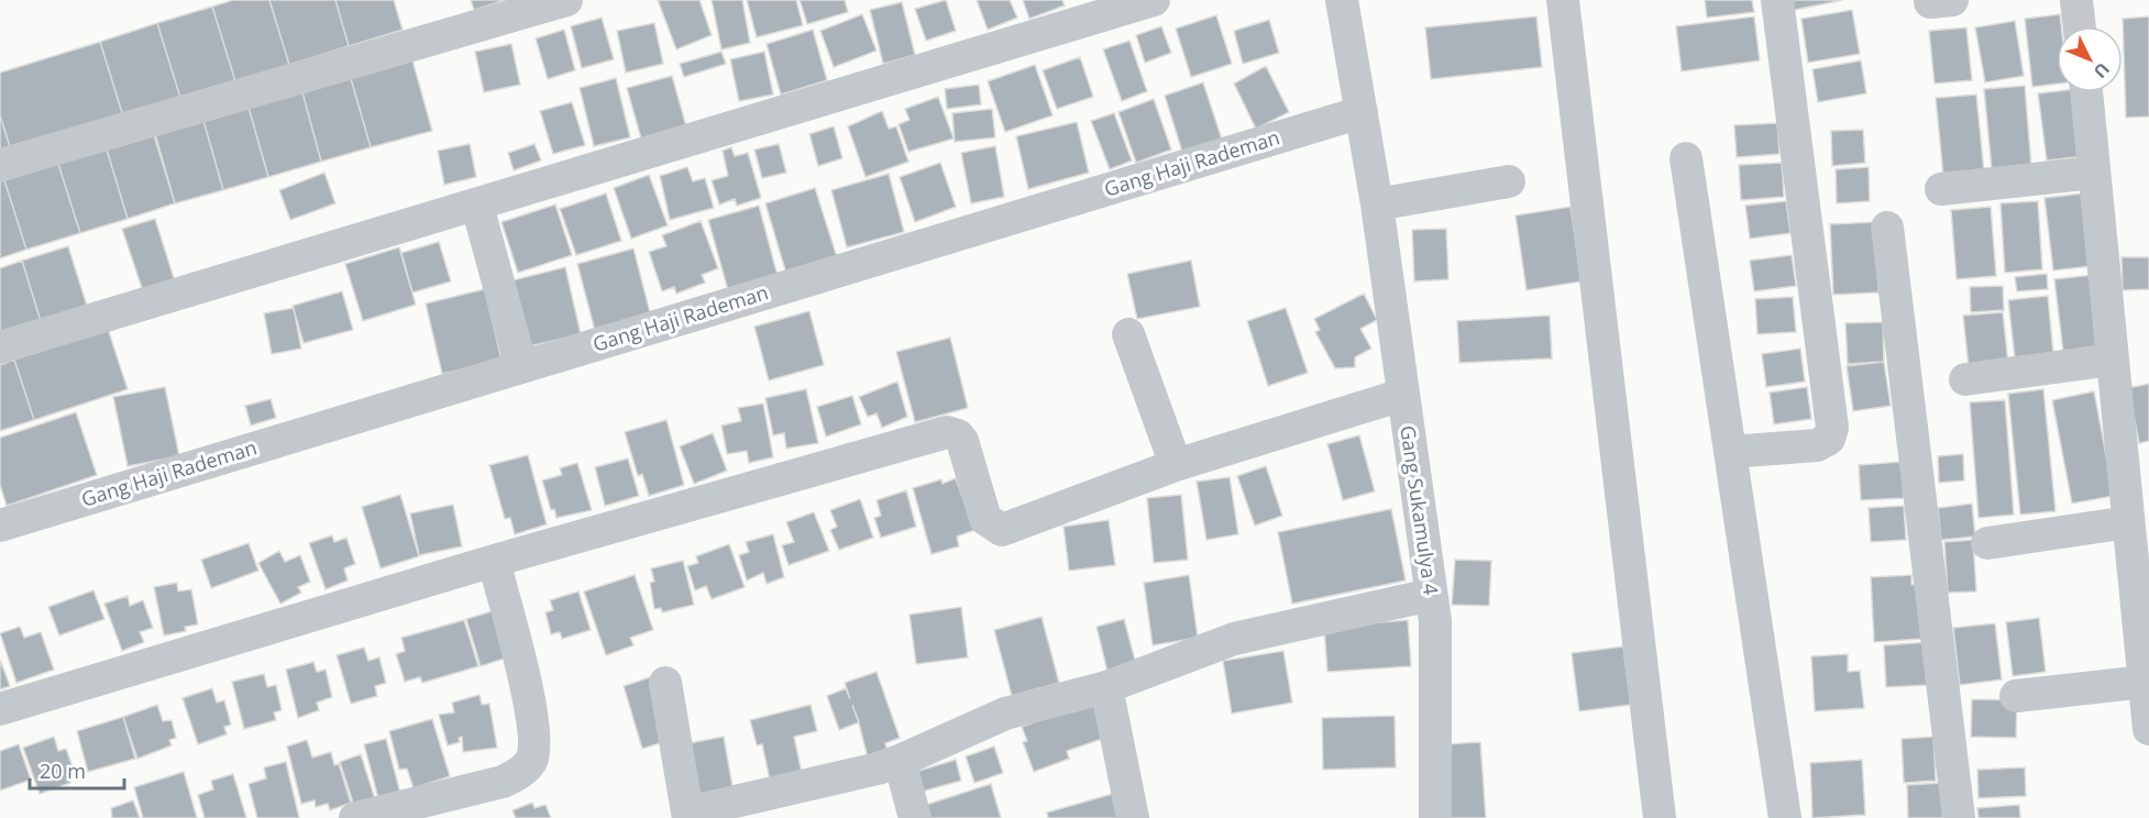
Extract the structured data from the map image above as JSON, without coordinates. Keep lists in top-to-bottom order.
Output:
{
  "streets": {
    "street": ["Gang Haji Rademan", "Gang Sukamulya 4"]
  },
  "crossings": [
    ["Gang Haji Rademan", "Gang Sukamulya 4"]
  ],
  "scale_bar": "20 m",
  "north": "bottom right"
}
